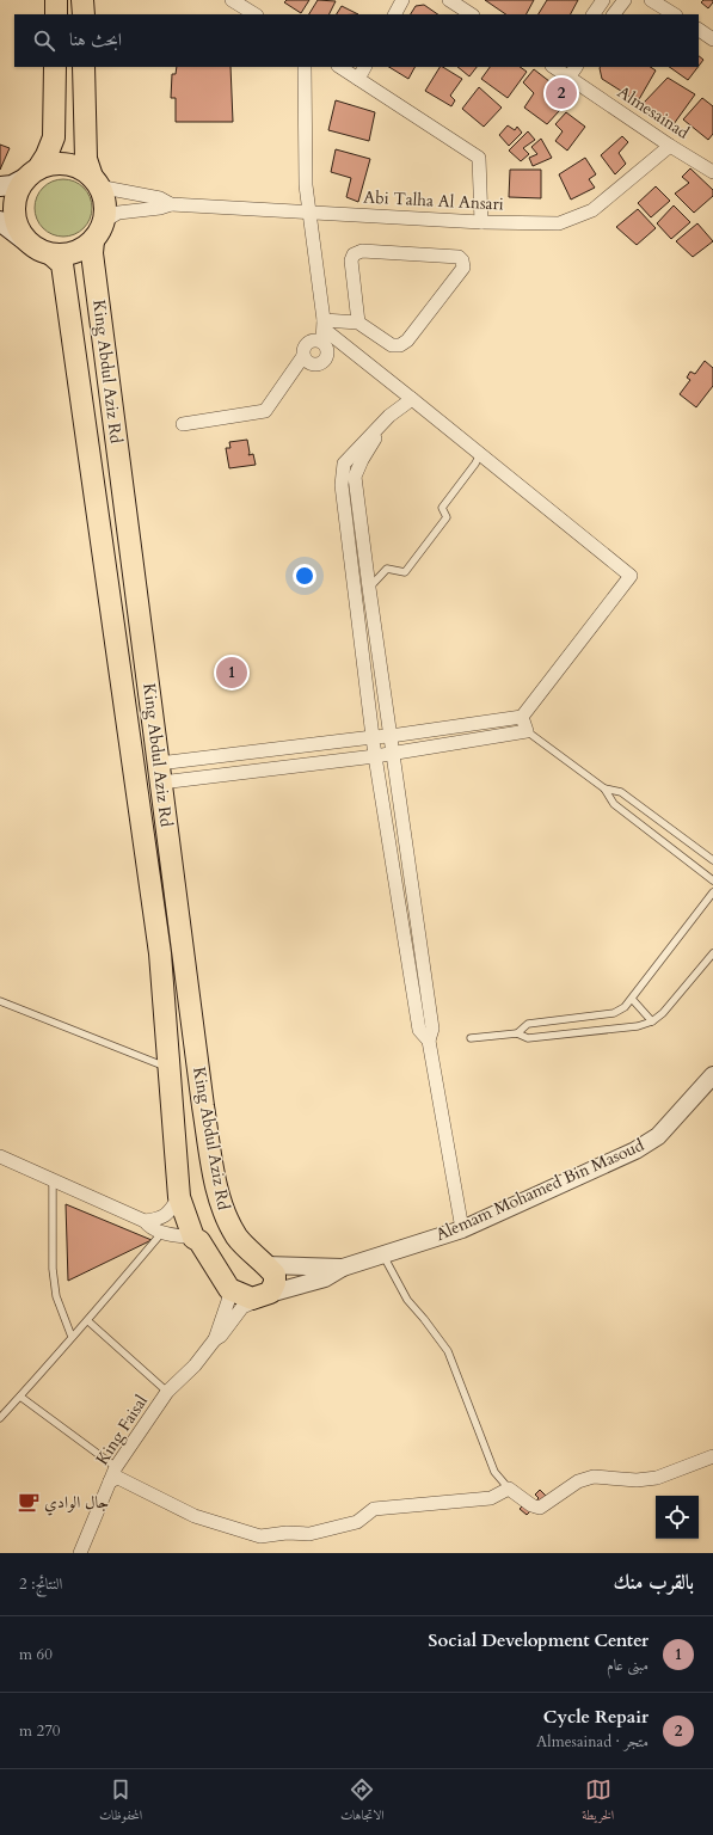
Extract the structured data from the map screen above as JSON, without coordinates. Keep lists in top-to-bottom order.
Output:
{
  "streets": {
    "main road": ["King Abdul Aziz Rd"],
    "street": [
      "Almesainad",
      "Abi Talha Al Ansari",
      "Alemam Mohamed Bin Masoud",
      "King Faisal"
    ]
  },
  "crossings": [
    ["Almesainad", "Abi Talha Al Ansari"],
    ["Abi Talha Al Ansari", "King Abdul Aziz Rd"],
    ["King Abdul Aziz Rd", "Alemam Mohamed Bin Masoud"]
  ],
  "places": {
    "cafe": ["جال الوادي"]
  },
  "page": {
    "search": "ابحث هنا",
    "pins": ["2", "1"],
    "heading": ["بالقرب منك", "النتائج: 2"],
    "list": [
      {
        "mark": "1",
        "name": "Social Development Center",
        "note": "مبنى عام",
        "value": "60 m"
      },
      {
        "mark": "2",
        "name": "Cycle Repair",
        "note": "متجر · Almesainad",
        "value": "270 m"
      }
    ],
    "nav": ["الخريطة", "الاتجاهات", "المحفوظات"]
  }
}
